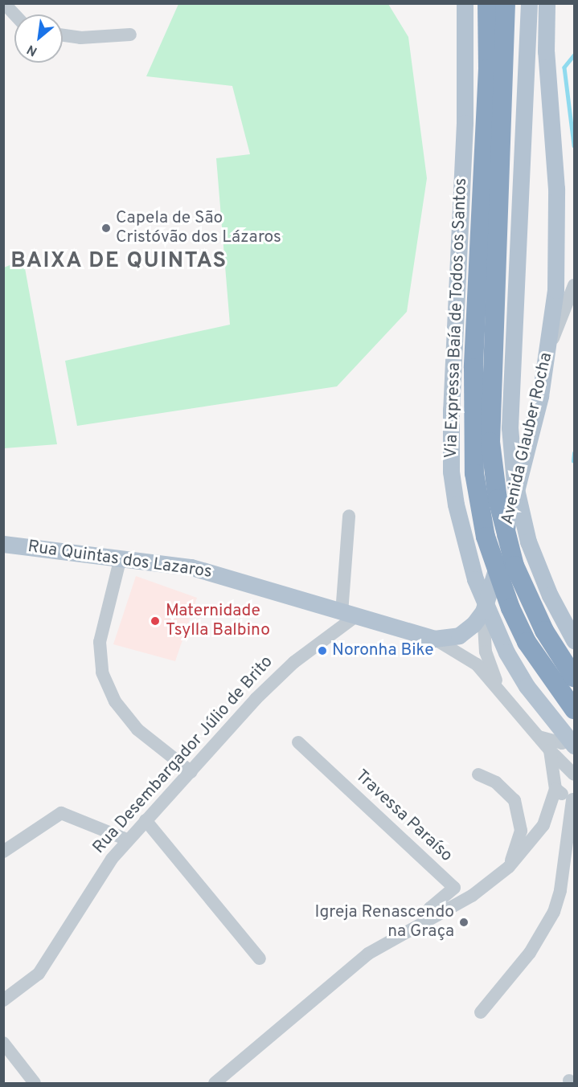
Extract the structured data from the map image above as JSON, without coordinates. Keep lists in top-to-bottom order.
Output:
{
  "streets": {
    "highway": ["Via Expressa Baía de Todos os Santos"],
    "main road": ["Avenida Glauber Rocha", "Rua Quintas dos Lazaros"],
    "street": ["Rua Desembargador Júlio de Brito", "Travessa Paraíso"]
  },
  "crossings": [
    ["Avenida Glauber Rocha", "Rua Quintas dos Lazaros"],
    ["Rua Quintas dos Lazaros", "Rua Desembargador Júlio de Brito"]
  ],
  "districts": ["BAIXA DE QUINTAS"],
  "places": [
    "Capela de São Cristóvão dos Lázaros",
    "Maternidade Tsylla Balbino",
    "Noronha Bike",
    "Igreja Renascendo na Graça"
  ],
  "north": "bottom left"
}
